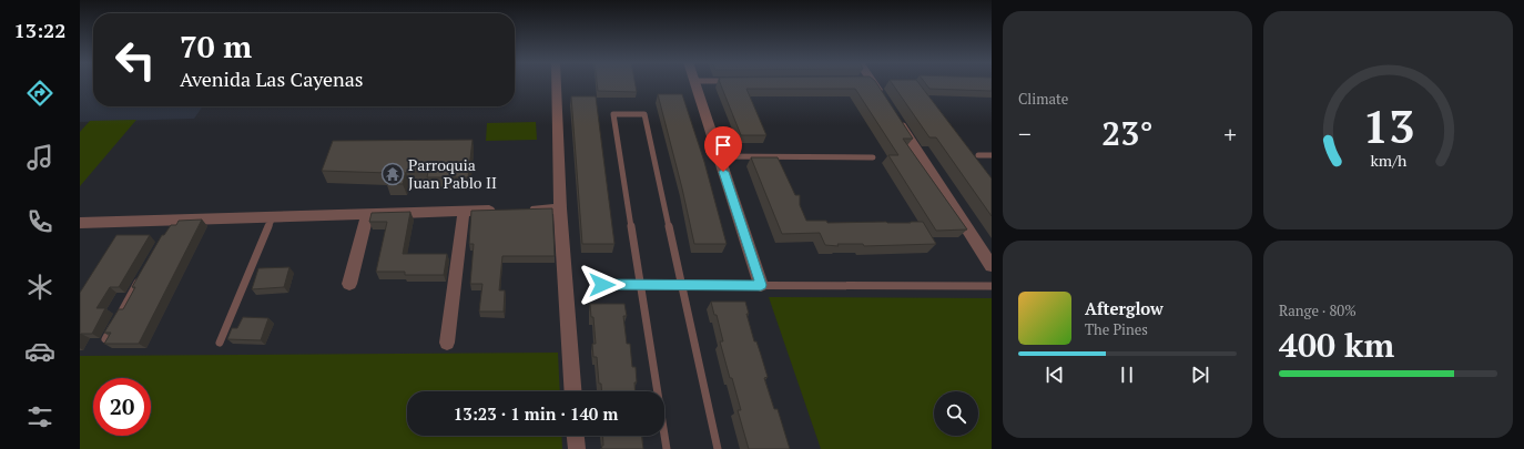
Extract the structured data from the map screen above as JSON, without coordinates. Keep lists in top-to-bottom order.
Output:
{
  "places": {
    "temple": ["Parroquia Juan Pablo II"]
  },
  "page": {
    "tabs": "13:22",
    "tile": [
      "Climate",
      ["Range · 80%", "400 km"]
    ],
    "turn": ["70 m", "Avenida Las Cayenas"],
    "heat": ["−", "23°", "+"],
    "song": ["Afterglow", "The Pines"],
    "limit": "20",
    "trip": "13:23 · 1 min · 140 m",
    "gauge": ["13", "km/h"]
  }
}
